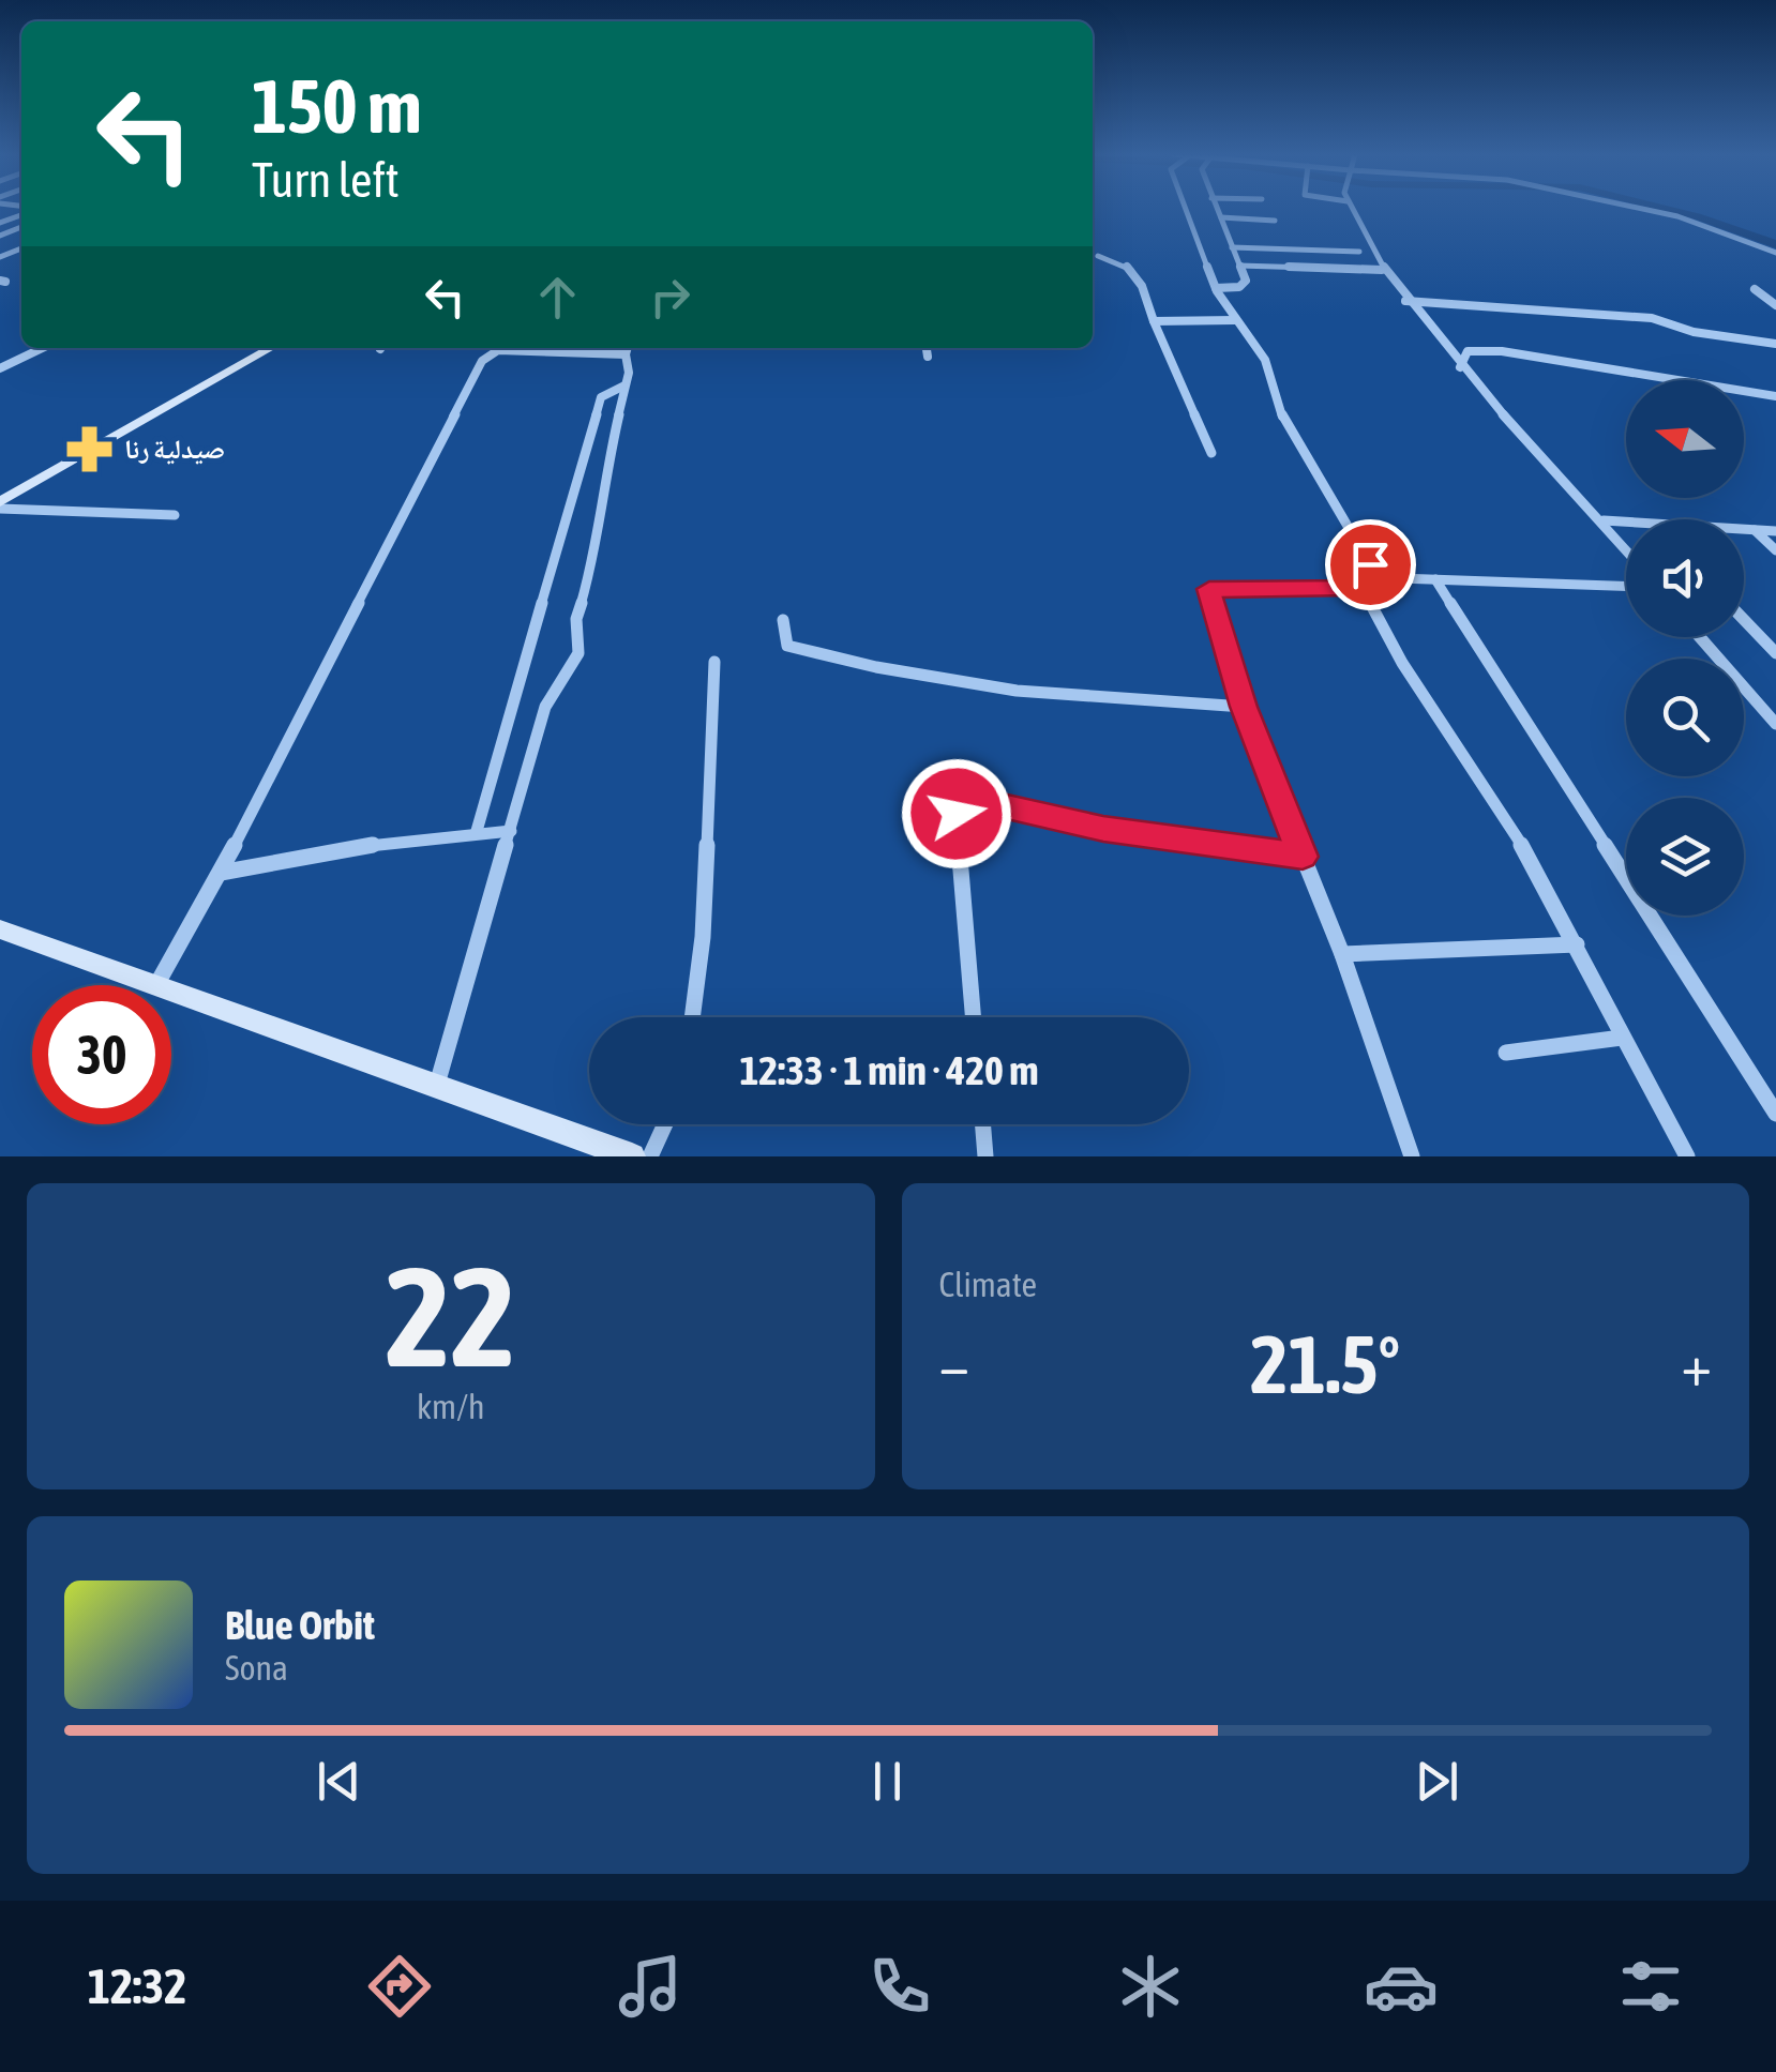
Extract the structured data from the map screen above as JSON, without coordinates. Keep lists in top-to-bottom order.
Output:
{
  "places": {
    "pharmacy": ["صيدلية رنا"]
  },
  "north": "left",
  "page": {
    "turn": ["150 m", "Turn left"],
    "limit": "30",
    "trip": "12:33 · 1 min · 420 m",
    "tile": [
      ["22", "km/h"],
      "Climate"
    ],
    "heat": ["−", "21.5°", "+"],
    "song": ["Blue Orbit", "Sona"],
    "tabs": "12:32"
  }
}
